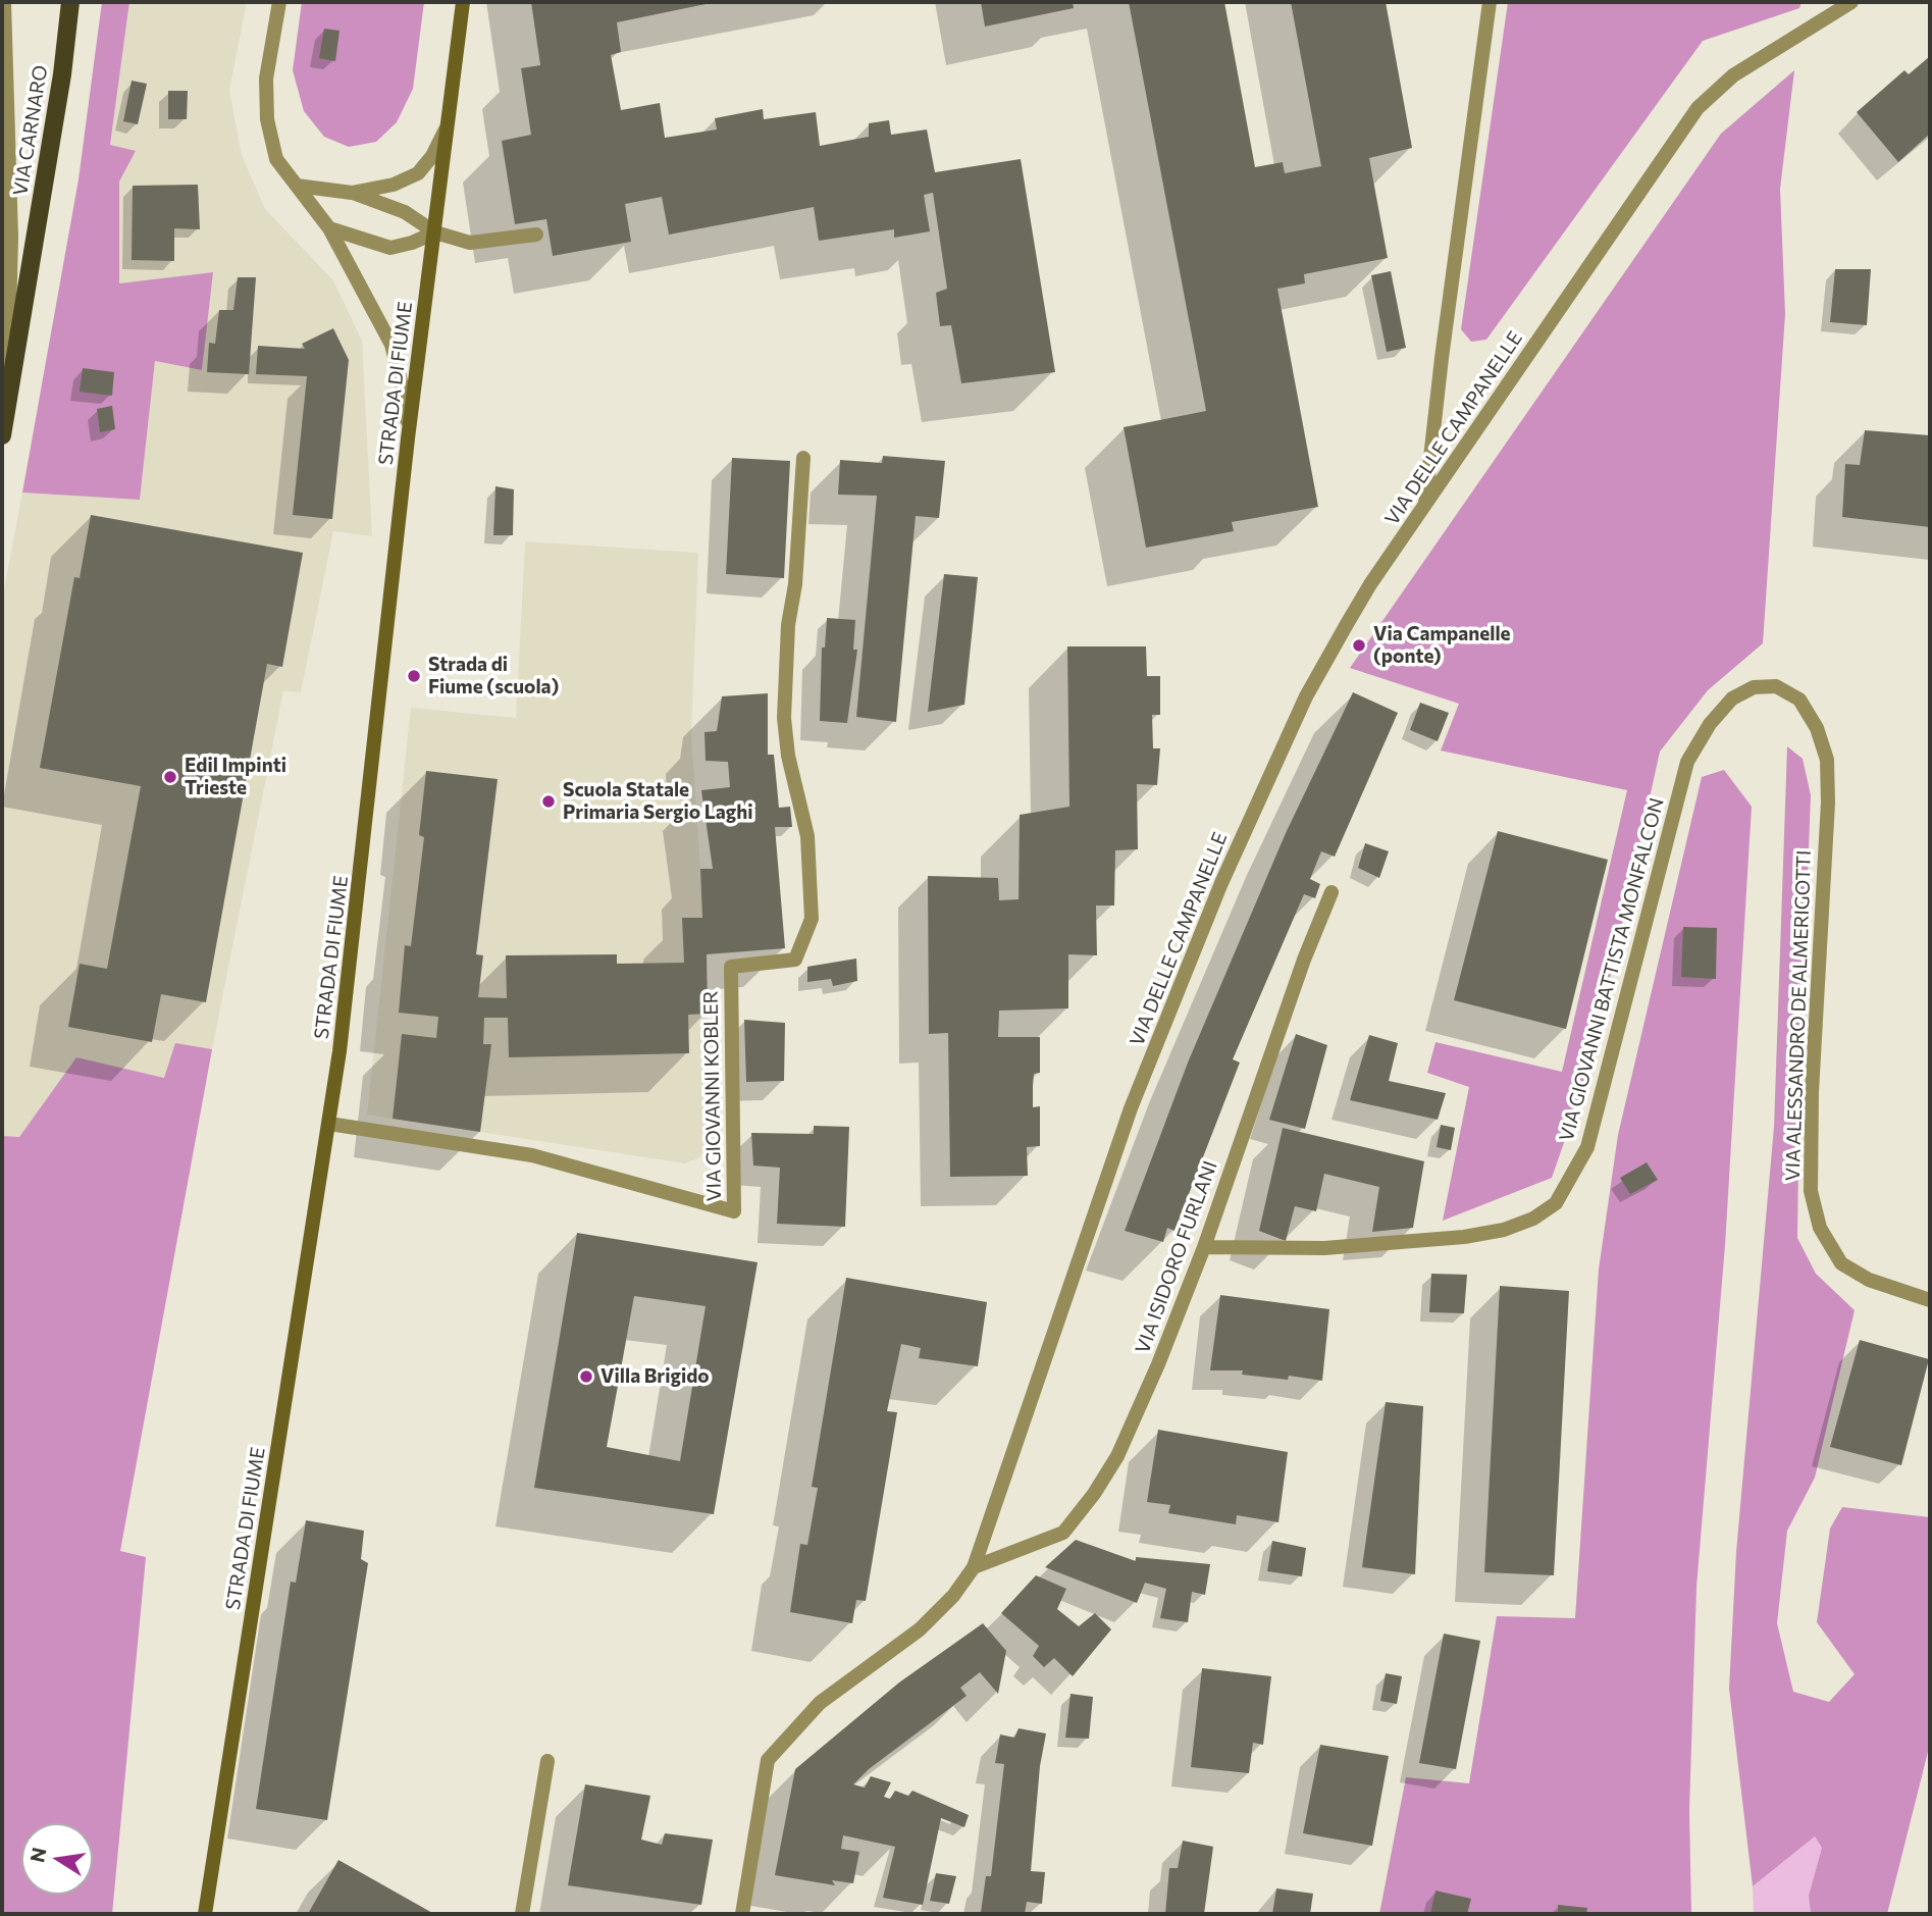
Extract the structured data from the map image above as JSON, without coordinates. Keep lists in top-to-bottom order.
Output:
{
  "streets": {
    "main road": ["VIA CARNARO", "STRADA DI FIUME"],
    "street": [
      "VIA DELLE CAMPANELLE",
      "VIA GIOVANNI BATTISTA MONFALCON",
      "VIA ALESSANDRO DE ALMERIGOTTI",
      "VIA GIOVANNI KOBLER",
      "VIA ISIDORO FURLANI"
    ]
  },
  "crossings": [
    ["STRADA DI FIUME", "VIA GIOVANNI KOBLER"],
    ["VIA DELLE CAMPANELLE", "VIA ISIDORO FURLANI"],
    ["VIA GIOVANNI BATTISTA MONFALCON", "VIA ALESSANDRO DE ALMERIGOTTI"],
    ["VIA GIOVANNI BATTISTA MONFALCON", "VIA ISIDORO FURLANI"]
  ],
  "places": [
    "Via Campanelle (ponte)",
    "Strada di Fiume (scuola)",
    "Edil Impinti Trieste",
    "Scuola Statale Primaria Sergio Laghi",
    "Villa Brigido"
  ],
  "north": "left"
}
